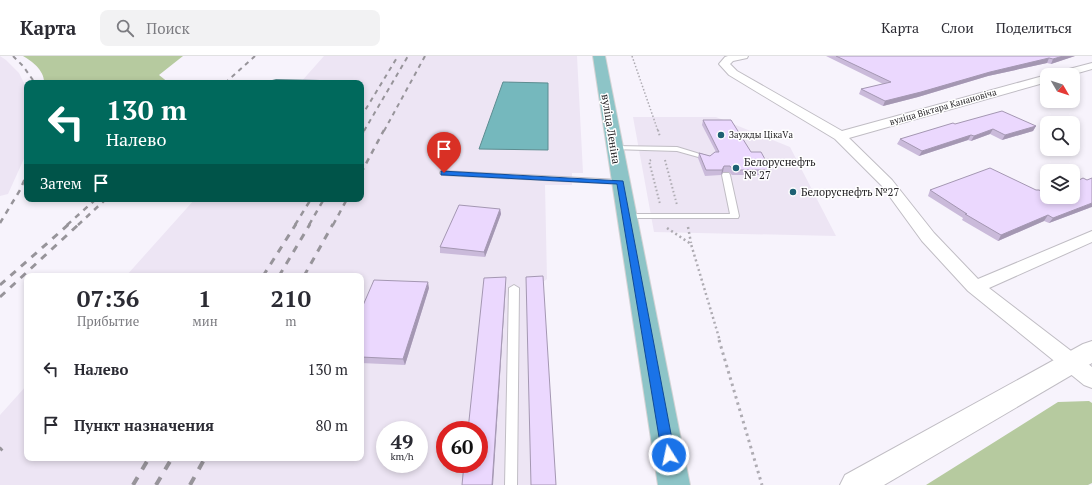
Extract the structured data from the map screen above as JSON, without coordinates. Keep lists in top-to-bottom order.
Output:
{
  "streets": {
    "main road": ["вуліца Леніна"],
    "street": ["вуліца Віктара Канановіча"]
  },
  "places": ["Заужды ЦікаVа", "Белоруснефть № 27", "Белоруснефть №27"],
  "north": "bottom right",
  "page": {
    "header": "Карта",
    "search": "Поиск",
    "nav": ["Карта", "Слои", "Поделиться"],
    "turn": ["130 m", "Налево"],
    "then": "Затем",
    "eta": [
      "07:36",
      "Прибытие",
      "1",
      "мин",
      "210",
      "m"
    ],
    "list": [
      {
        "name": "Налево",
        "value": "130 m"
      },
      {
        "name": "Пункт назначения",
        "value": "80 m"
      }
    ],
    "speed": "49 km/h",
    "limit": "60"
  }
}
